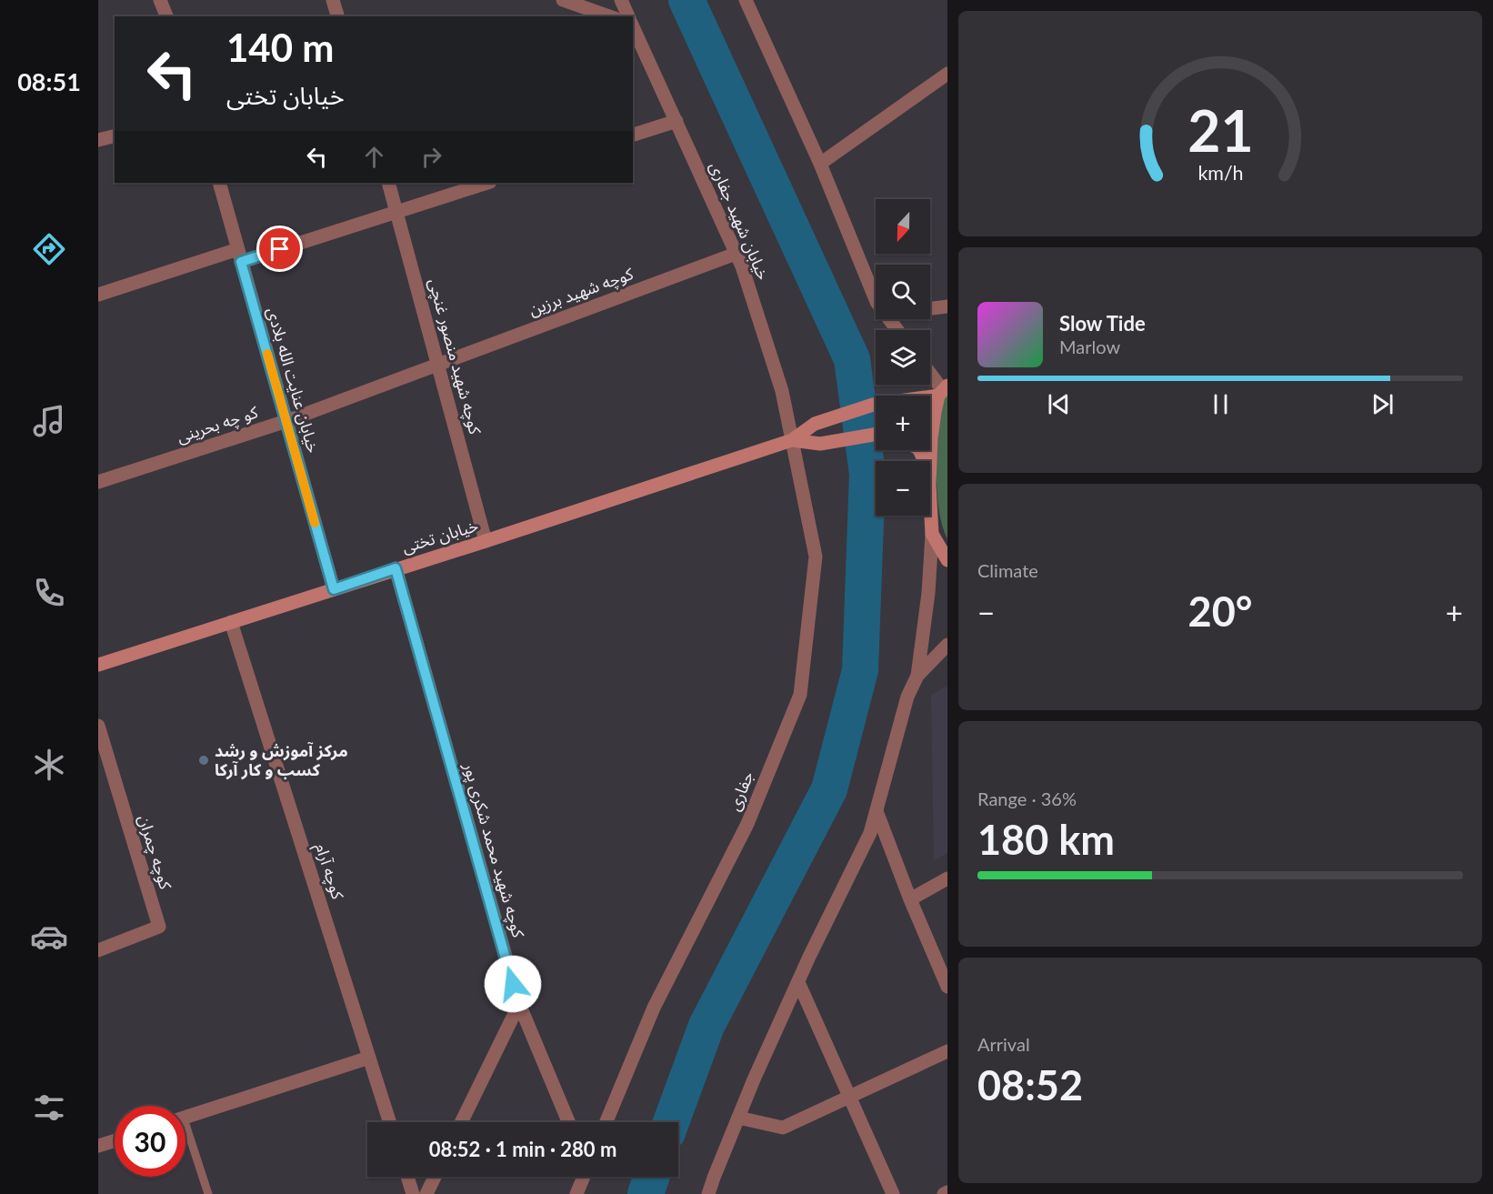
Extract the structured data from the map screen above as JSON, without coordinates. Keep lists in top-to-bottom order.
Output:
{
  "streets": {
    "main road": ["خیابان تختی"],
    "street": [
      "خیابان شهید جفاری",
      "کوچه شهید برزین",
      "کوچه شهید منصور غنچی",
      "خیابان عنایت الله بلادی",
      "کو چه بحرینی",
      "جفاری",
      "کوچه شهید محمد شکری پور",
      "کوچه چمران",
      "کوچه آرام"
    ]
  },
  "crossings": [
    ["خیابان شهید جفاری", "کوچه شهید برزین"],
    ["خیابان شهید جفاری", "خیابان تختی"],
    ["خیابان شهید جفاری", "جفاری"],
    ["کوچه شهید برزین", "کوچه شهید منصور غنچی"],
    ["کوچه شهید برزین", "کو چه بحرینی"],
    ["کوچه شهید منصور غنچی", "کو چه بحرینی"],
    ["کوچه شهید منصور غنچی", "خیابان تختی"],
    ["خیابان عنایت الله بلادی", "کو چه بحرینی"],
    ["خیابان عنایت الله بلادی", "خیابان تختی"],
    ["خیابان تختی", "جفاری"],
    ["خیابان تختی", "کوچه شهید محمد شکری پور"],
    ["خیابان تختی", "کوچه آرام"]
  ],
  "places": ["مرکز آموزش و رشد کسب و کار آرکا"],
  "north": "bottom",
  "page": {
    "tabs": "08:51",
    "turn": ["140 m", "خیابان تختی"],
    "map_buttons": ["+", "−"],
    "song": ["Slow Tide", "Marlow"],
    "tile": [
      "Climate",
      ["Range · 36%", "180 km"],
      ["Arrival", "08:52"]
    ],
    "heat": ["−", "20°", "+"],
    "limit": "30",
    "trip": "08:52 · 1 min · 280 m",
    "gauge": ["21", "km/h"]
  }
}
